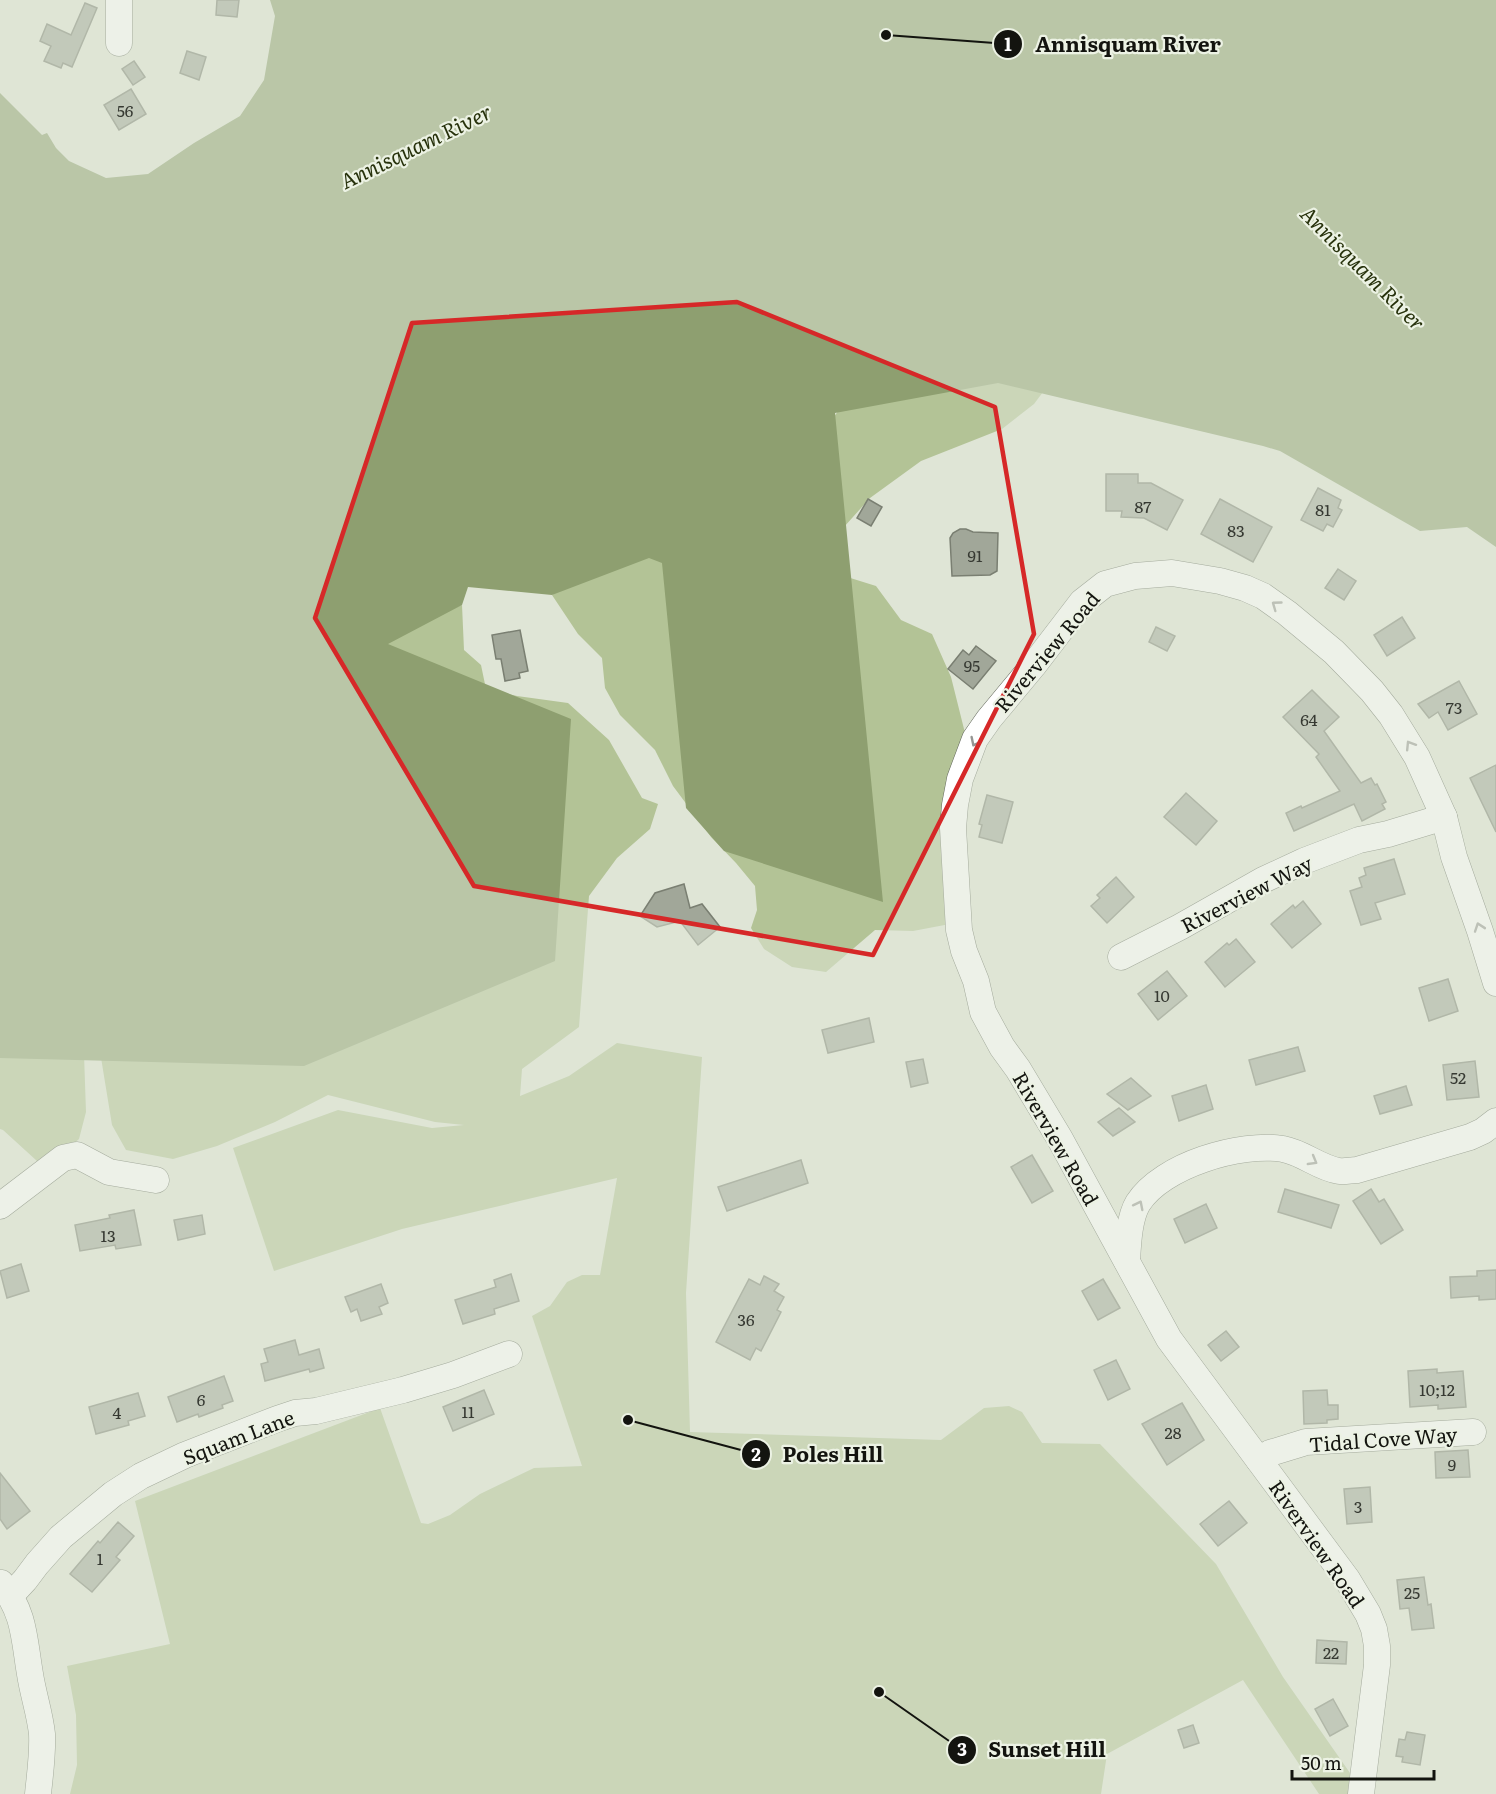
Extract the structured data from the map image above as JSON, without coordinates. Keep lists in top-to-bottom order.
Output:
{
  "streets": {
    "street": [
      "Riverview Road",
      "Riverview Way",
      "Squam Lane",
      "Tidal Cove Way"
    ]
  },
  "crossings": [
    ["Riverview Road", "Riverview Way"],
    ["Riverview Road", "Tidal Cove Way"]
  ],
  "water": ["Annisquam River"],
  "places": ["Annisquam River", "Poles Hill", "Sunset Hill"],
  "house_numbers": [
    "56",
    "87",
    "81",
    "83",
    "91",
    "95",
    "73",
    "64",
    "10",
    "52",
    "13",
    "36",
    "10;12",
    "6",
    "11",
    "4",
    "28",
    "9",
    "3",
    "1",
    "25",
    "22"
  ],
  "scale_bar": "50 m"
}
